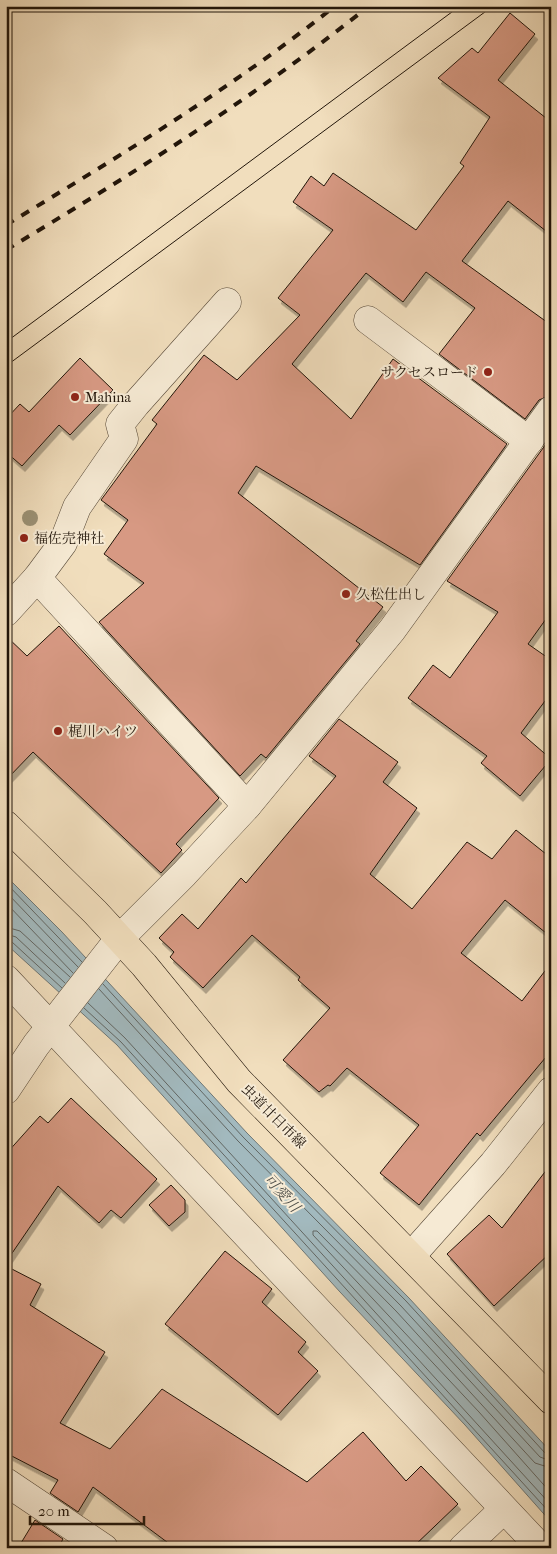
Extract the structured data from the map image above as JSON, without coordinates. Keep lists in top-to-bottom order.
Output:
{
  "streets": {
    "main road": ["虫道廿日市線"]
  },
  "water": ["可愛川"],
  "places": [
    "サクセスロード",
    "Mahina",
    "福佐売神社",
    "久松仕出し",
    "梶川ハイツ"
  ],
  "scale_bar": "20 m"
}
